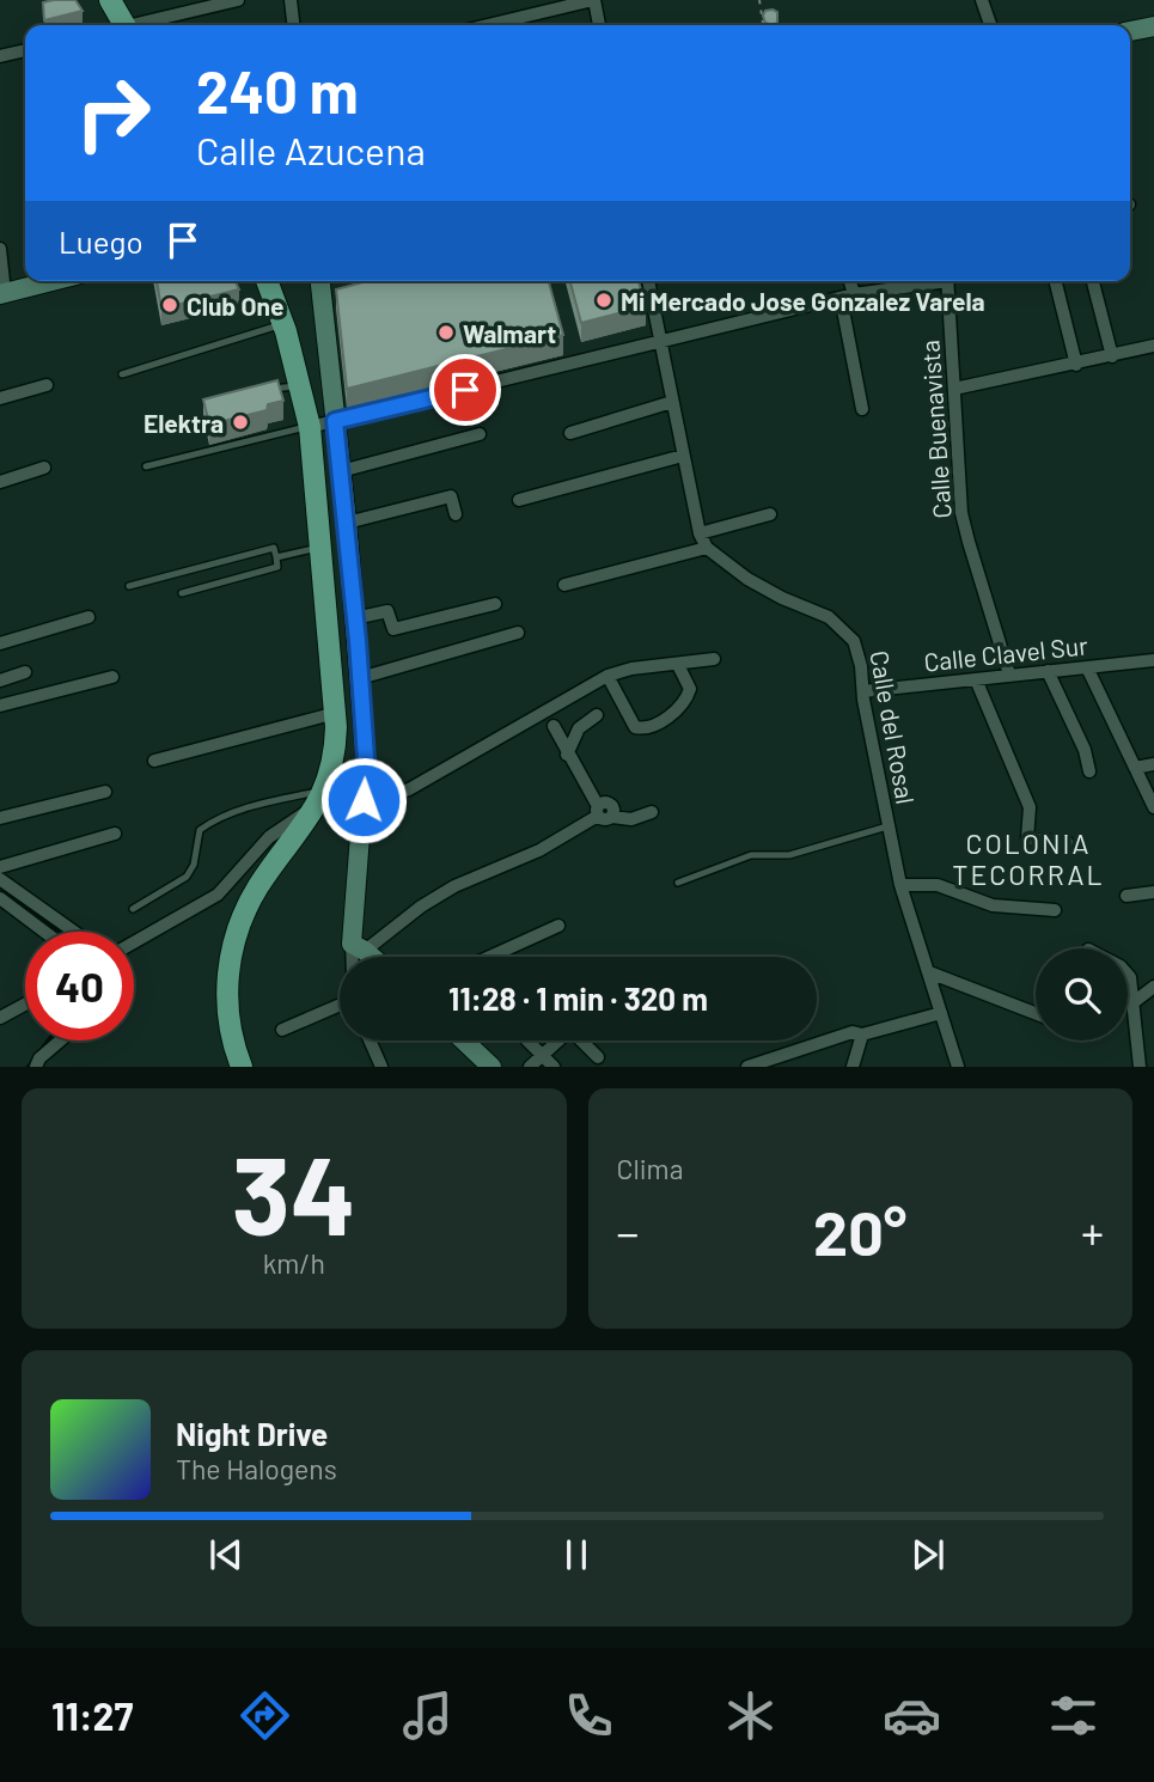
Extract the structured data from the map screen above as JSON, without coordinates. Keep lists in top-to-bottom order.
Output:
{
  "streets": {
    "street": ["Calle Buenavista", "Calle Clavel Sur", "Calle del Rosal"]
  },
  "crossings": [
    ["Calle Buenavista", "Calle Clavel Sur"],
    ["Calle Clavel Sur", "Calle del Rosal"]
  ],
  "districts": ["COLONIA TECORRAL"],
  "places": [
    "Mi Mercado Jose Gonzalez Varela",
    "Club One",
    "Walmart",
    "Elektra"
  ],
  "page": {
    "turn": ["240 m", "Calle Azucena"],
    "then": "Luego",
    "limit": "40",
    "trip": "11:28 · 1 min · 320 m",
    "tile": [
      ["34", "km/h"],
      "Clima"
    ],
    "heat": ["−", "20°", "+"],
    "song": ["Night Drive", "The Halogens"],
    "tabs": "11:27"
  }
}
